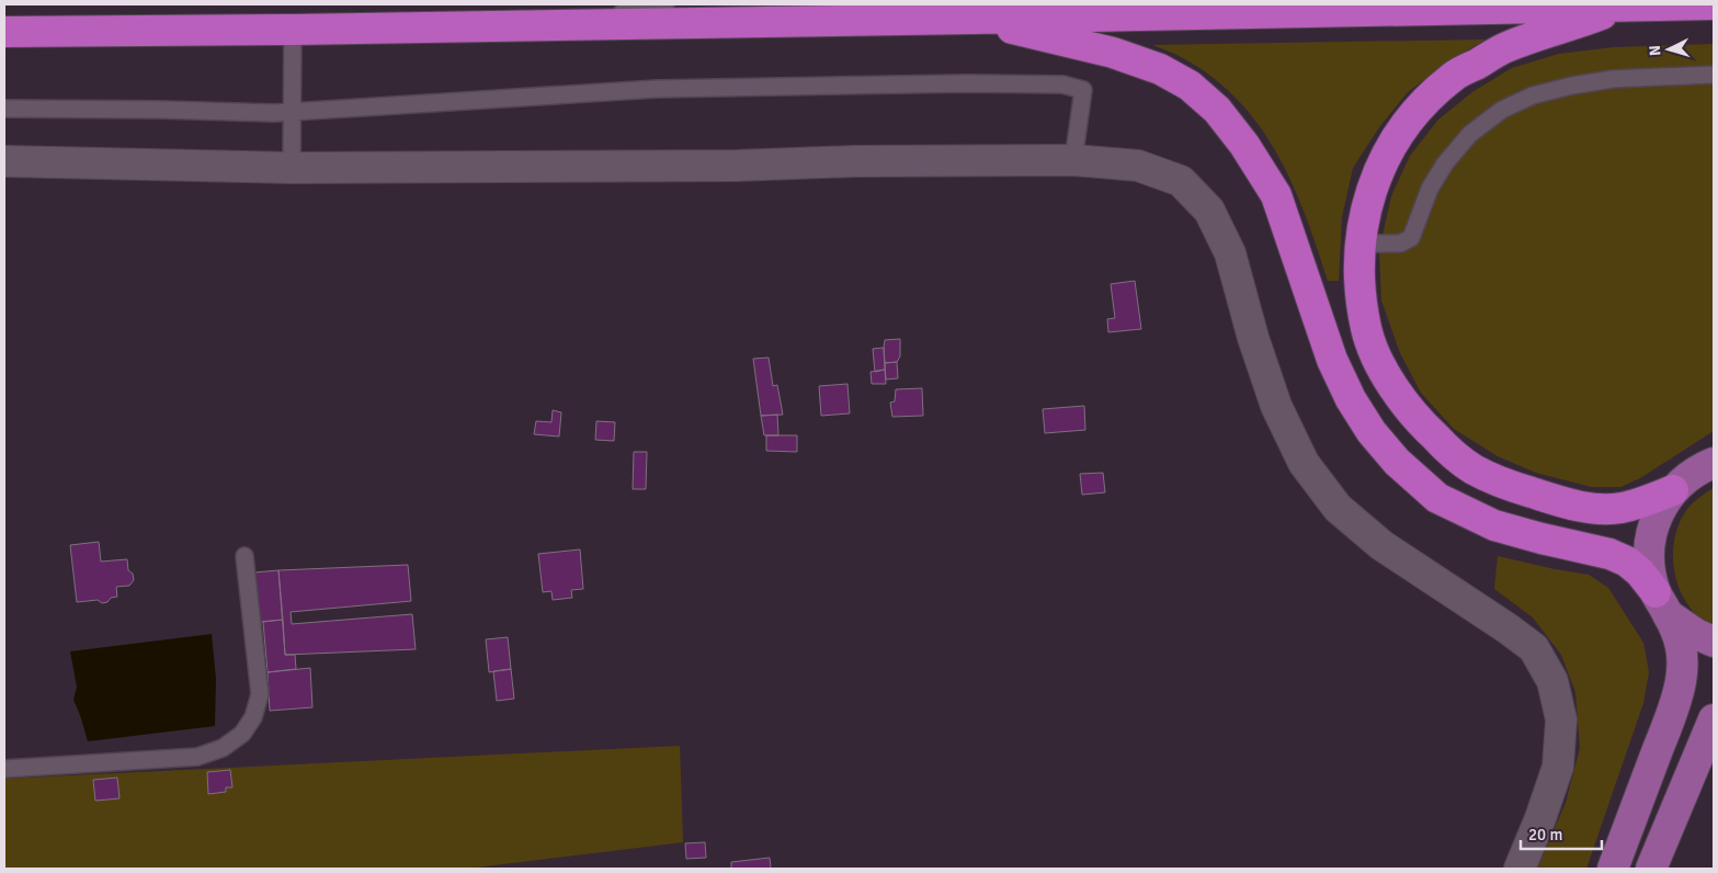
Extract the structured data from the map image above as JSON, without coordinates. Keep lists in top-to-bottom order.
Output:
{
  "scale_bar": "20 m",
  "north": "left"
}
